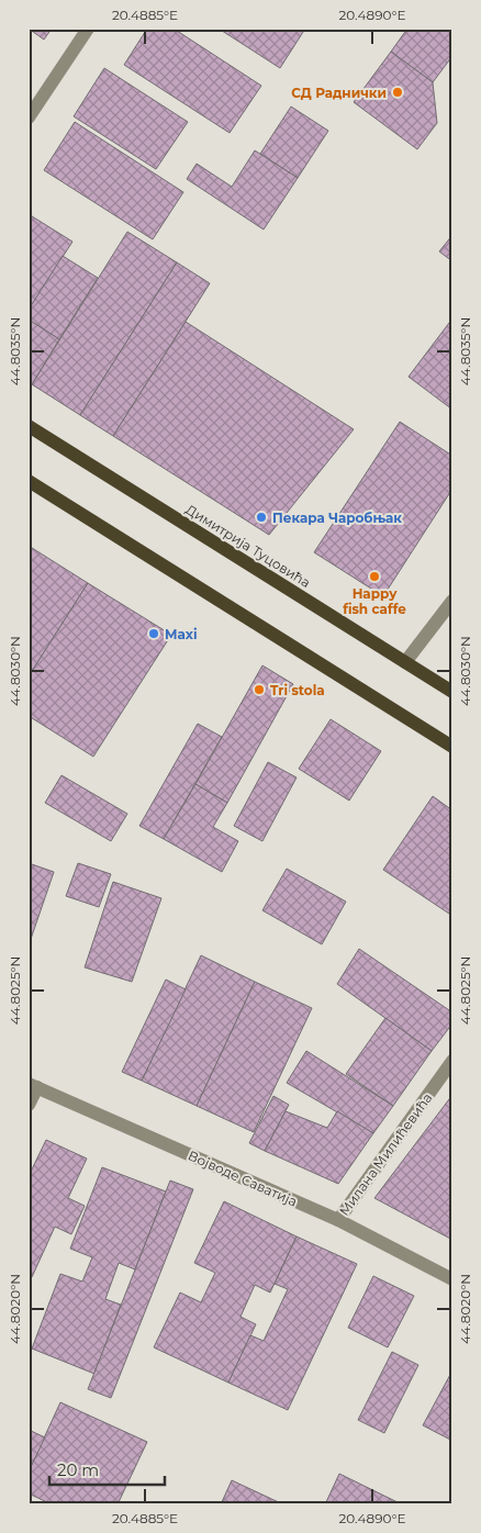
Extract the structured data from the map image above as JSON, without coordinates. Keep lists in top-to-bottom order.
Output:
{
  "streets": {
    "main road": ["Димитрија Туцовића"],
    "street": ["Милана Милићевића", "Војводе Саватија"]
  },
  "crossings": [
    ["Милана Милићевића", "Војводе Саватија"]
  ],
  "places": [
    "СД Раднички",
    "Пекара Чаробњак",
    "Happy fish caffe",
    "Maxi",
    "Tri stola"
  ],
  "scale_bar": "20 m",
  "coordinates": [
    "20.4885°E",
    "20.4890°E",
    "44.8035°N",
    "44.8030°N",
    "44.8025°N",
    "44.8020°N"
  ]
}
